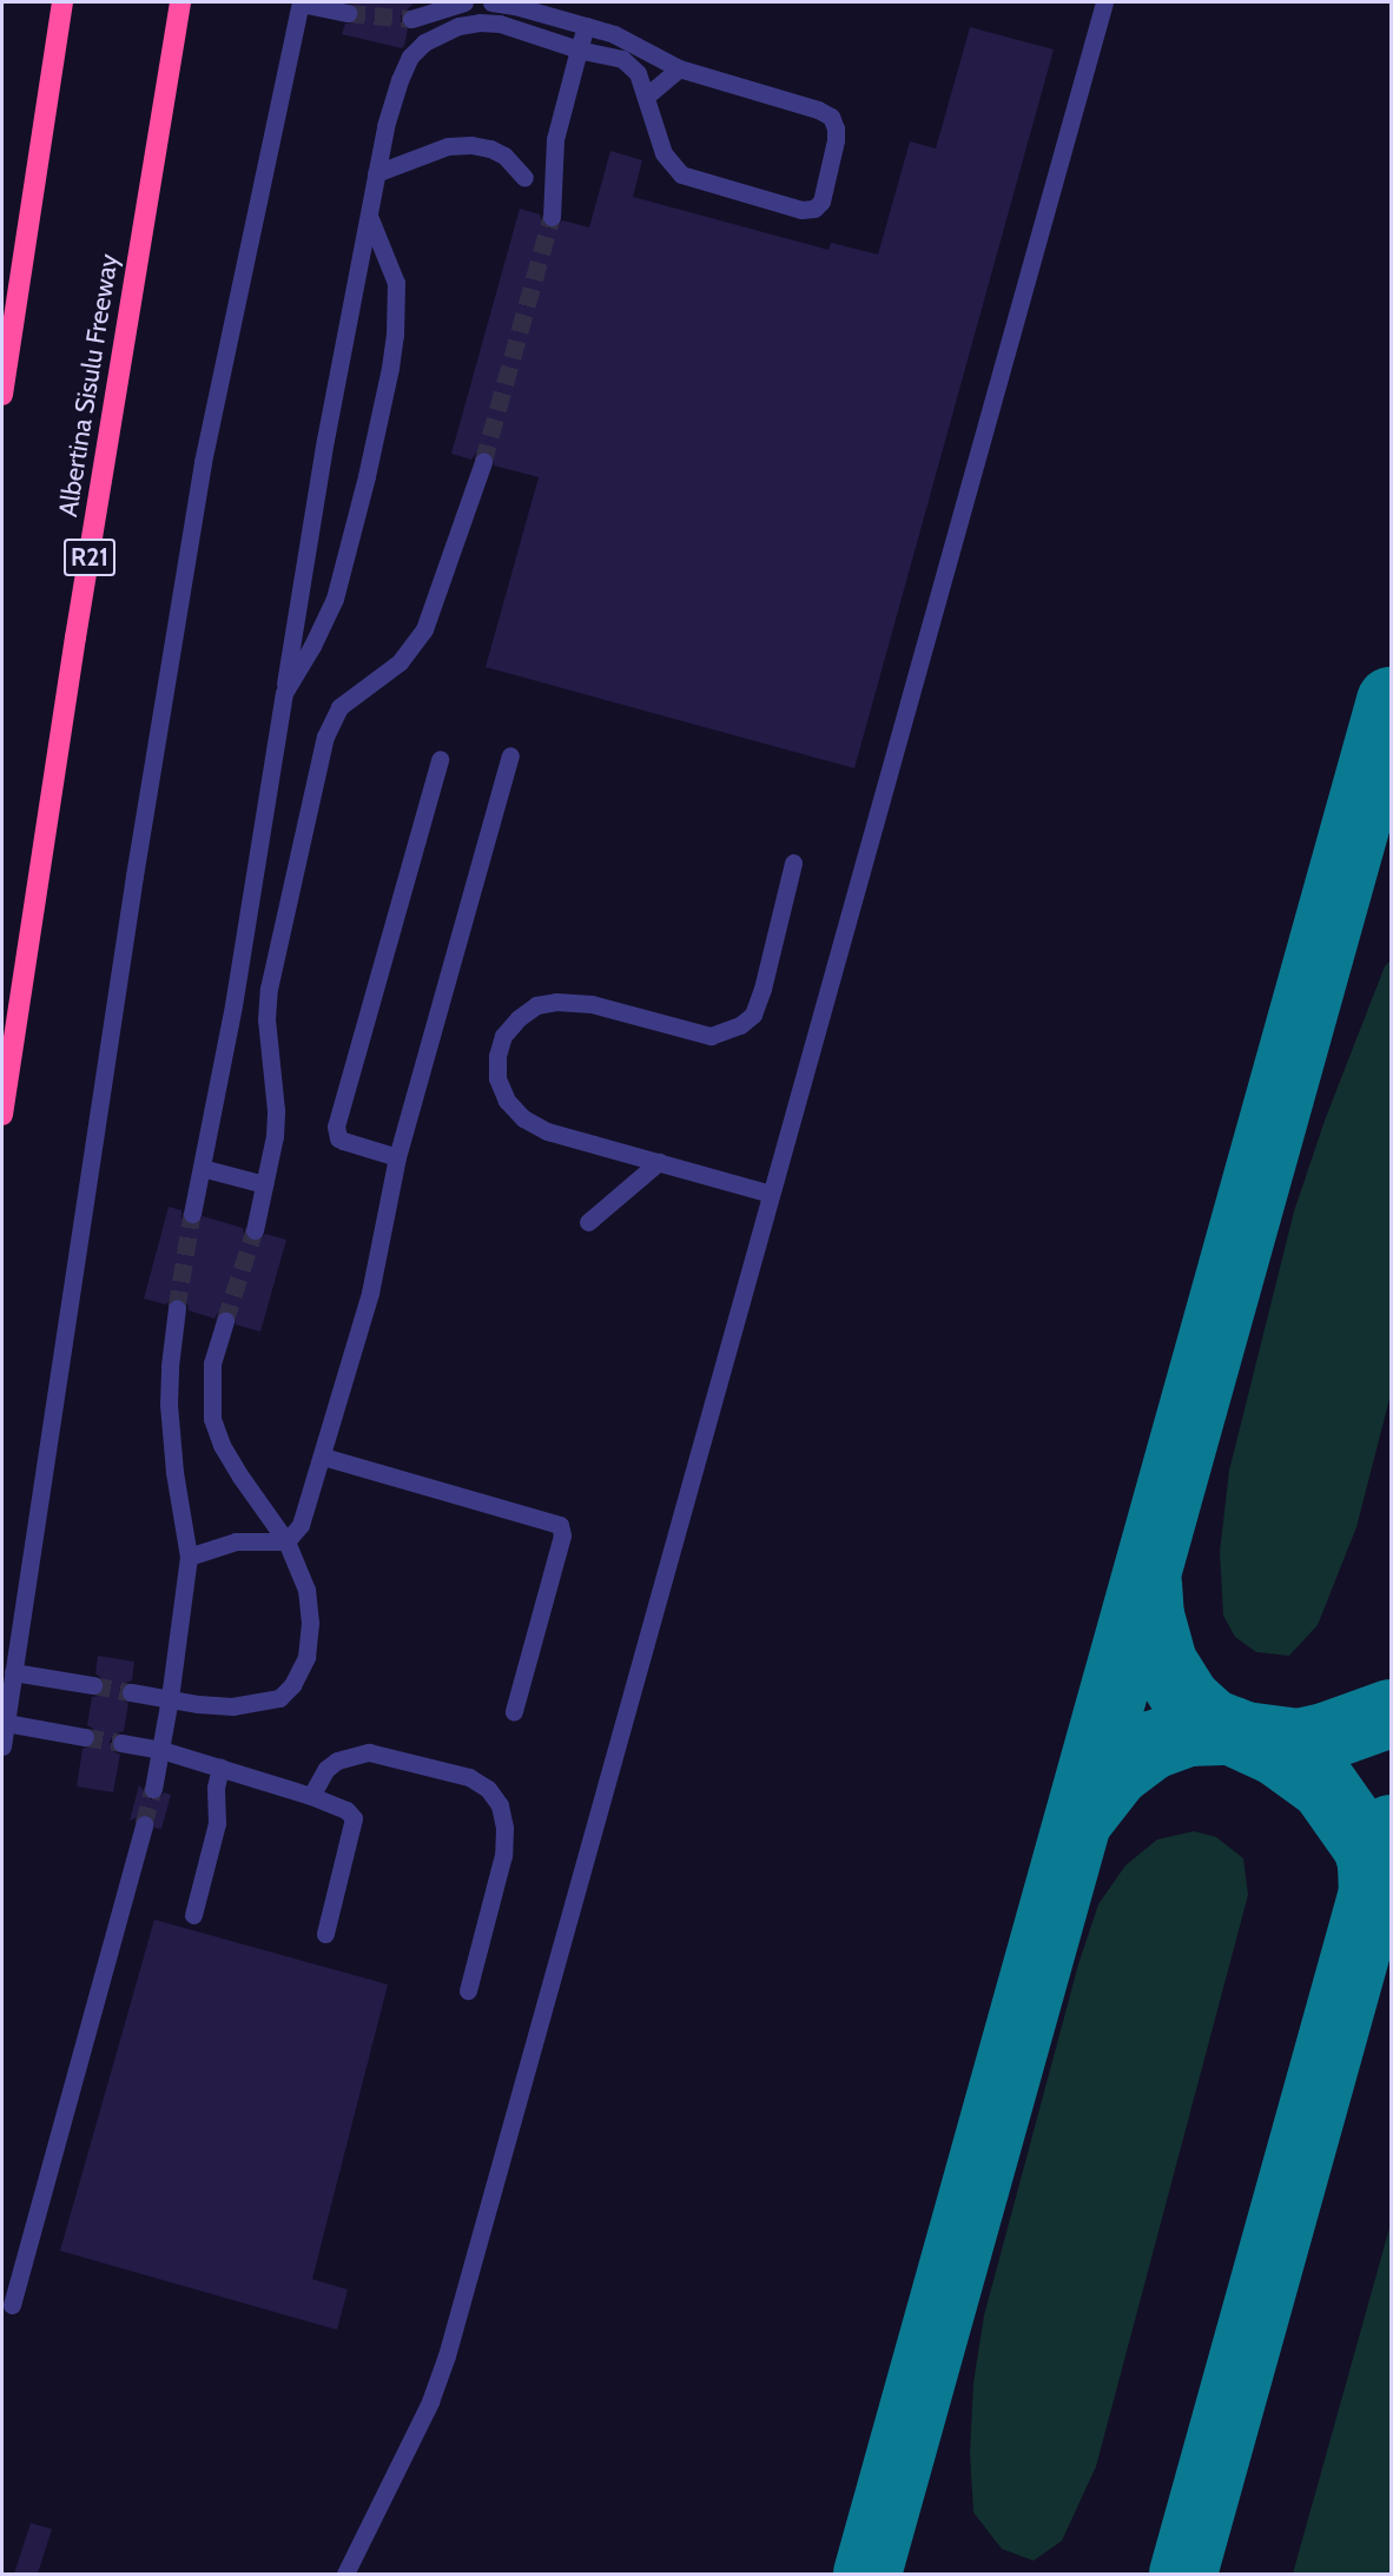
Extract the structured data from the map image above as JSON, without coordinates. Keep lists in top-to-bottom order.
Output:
{
  "streets": {
    "highway": ["Albertina Sisulu Freeway", "R21"]
  }
}
